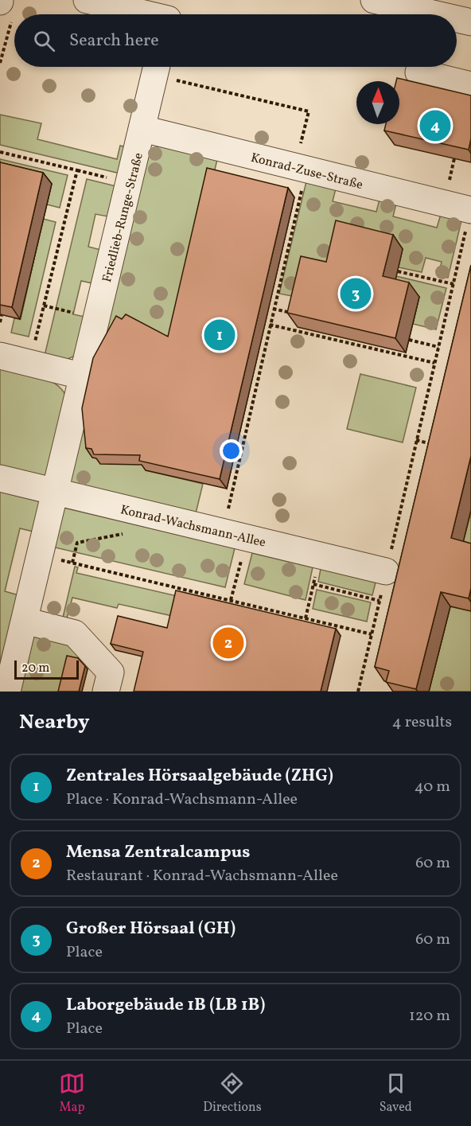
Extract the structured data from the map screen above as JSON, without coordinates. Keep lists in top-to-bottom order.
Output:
{
  "streets": {
    "street": ["Konrad-Zuse-Straße", "Friedlieb-Runge-Straße", "Konrad-Wachsmann-Allee"]
  },
  "crossings": [
    ["Konrad-Zuse-Straße", "Friedlieb-Runge-Straße"],
    ["Friedlieb-Runge-Straße", "Konrad-Wachsmann-Allee"]
  ],
  "scale_bar": "20 m",
  "north": "top",
  "page": {
    "search": "Search here",
    "pins": [
      "4",
      "3",
      "1",
      "2"
    ],
    "scale": "20 m",
    "heading": ["Nearby", "4 results"],
    "list": [
      {
        "mark": "1",
        "name": "Zentrales Hörsaalgebäude (ZHG)",
        "note": "Place · Konrad-Wachsmann-Allee",
        "value": "40 m"
      },
      {
        "mark": "2",
        "name": "Mensa Zentralcampus",
        "note": "Restaurant · Konrad-Wachsmann-Allee",
        "value": "60 m"
      },
      {
        "mark": "3",
        "name": "Großer Hörsaal (GH)",
        "note": "Place",
        "value": "60 m"
      },
      {
        "mark": "4",
        "name": "Laborgebäude 1B (LB 1B)",
        "note": "Place",
        "value": "120 m"
      }
    ],
    "nav": ["Map", "Directions", "Saved"]
  }
}
